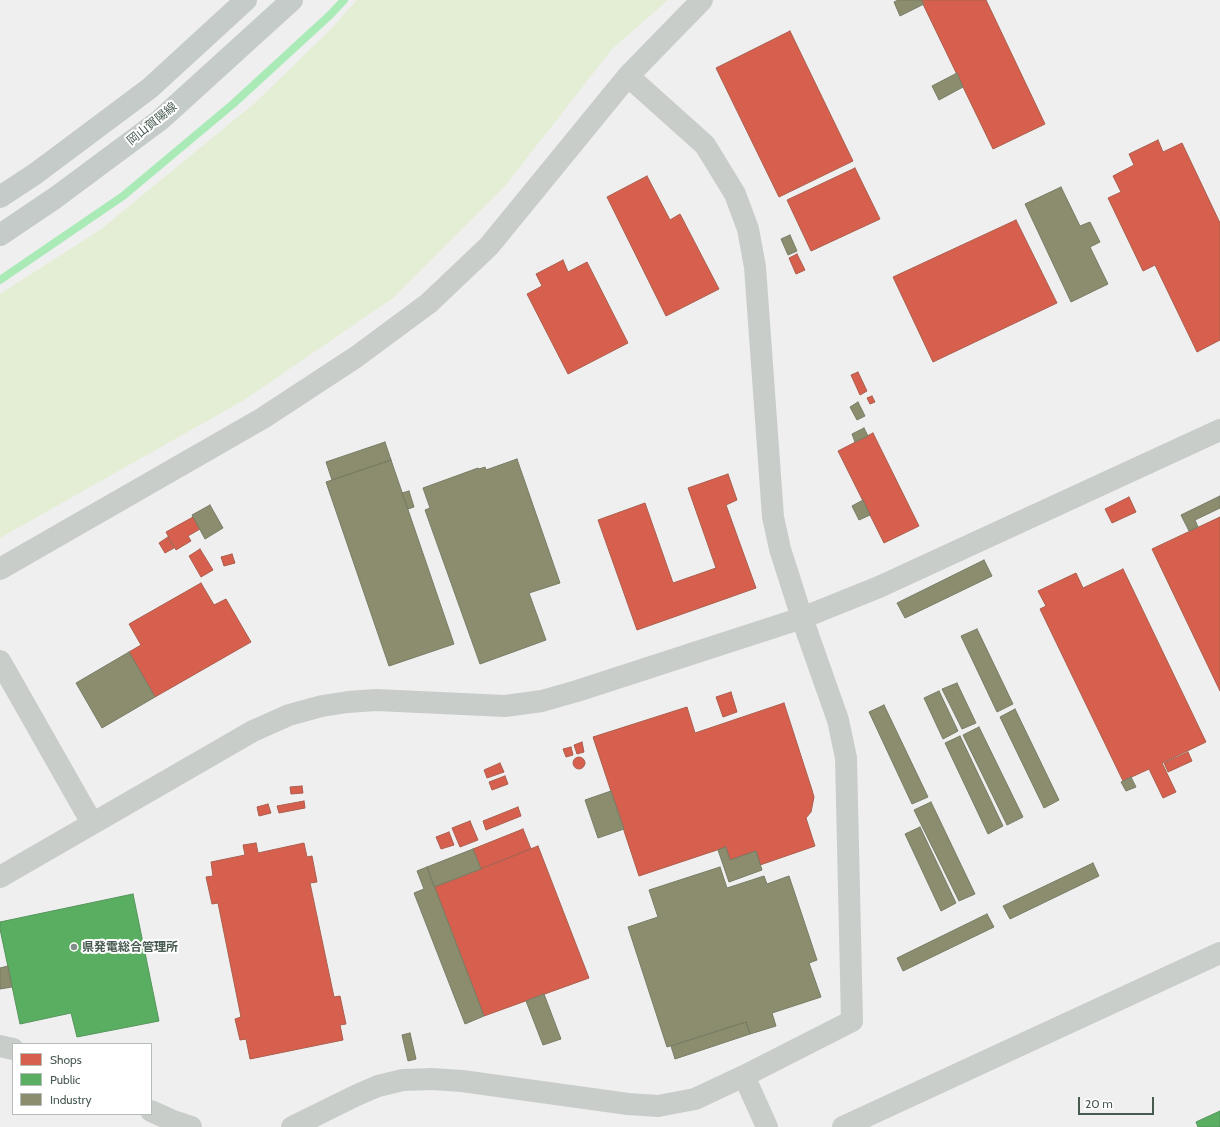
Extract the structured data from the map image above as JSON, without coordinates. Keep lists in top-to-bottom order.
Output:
{
  "streets": {
    "main road": ["岡山賀陽線"]
  },
  "places": ["県発電総合管理所"],
  "legend": ["Shops", "Public", "Industry"],
  "scale_bar": "20 m"
}
